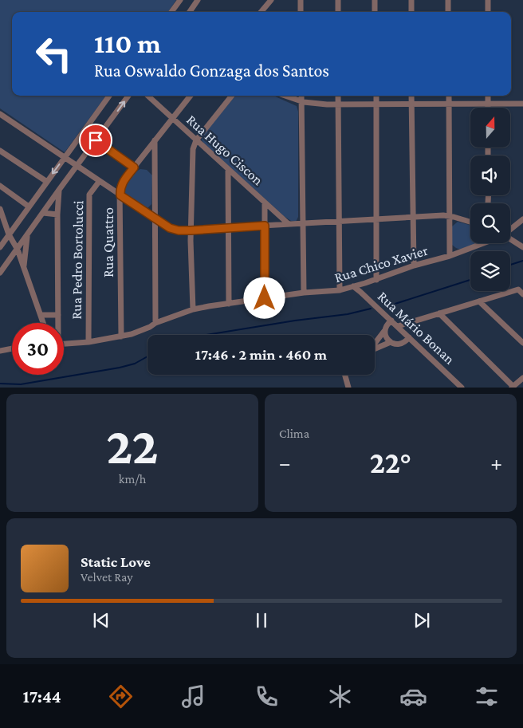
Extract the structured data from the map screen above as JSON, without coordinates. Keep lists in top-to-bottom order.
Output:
{
  "streets": {
    "street": [
      "Rua Hugo Ciscon",
      "Rua Quattro",
      "Rua Pedro Bortolucci",
      "Rua Chico Xavier",
      "Rua Mário Bonan"
    ]
  },
  "crossings": [
    ["Rua Hugo Ciscon", "Rua Quattro"],
    ["Rua Quattro", "Rua Chico Xavier"],
    ["Rua Pedro Bortolucci", "Rua Chico Xavier"],
    ["Rua Chico Xavier", "Rua Mário Bonan"]
  ],
  "north": "top",
  "page": {
    "turn": ["110 m", "Rua Oswaldo Gonzaga dos Santos"],
    "limit": "30",
    "trip": "17:46 · 2 min · 460 m",
    "tile": [
      ["22", "km/h"],
      "Clima"
    ],
    "heat": ["−", "22°", "+"],
    "song": ["Static Love", "Velvet Ray"],
    "tabs": "17:44"
  }
}
